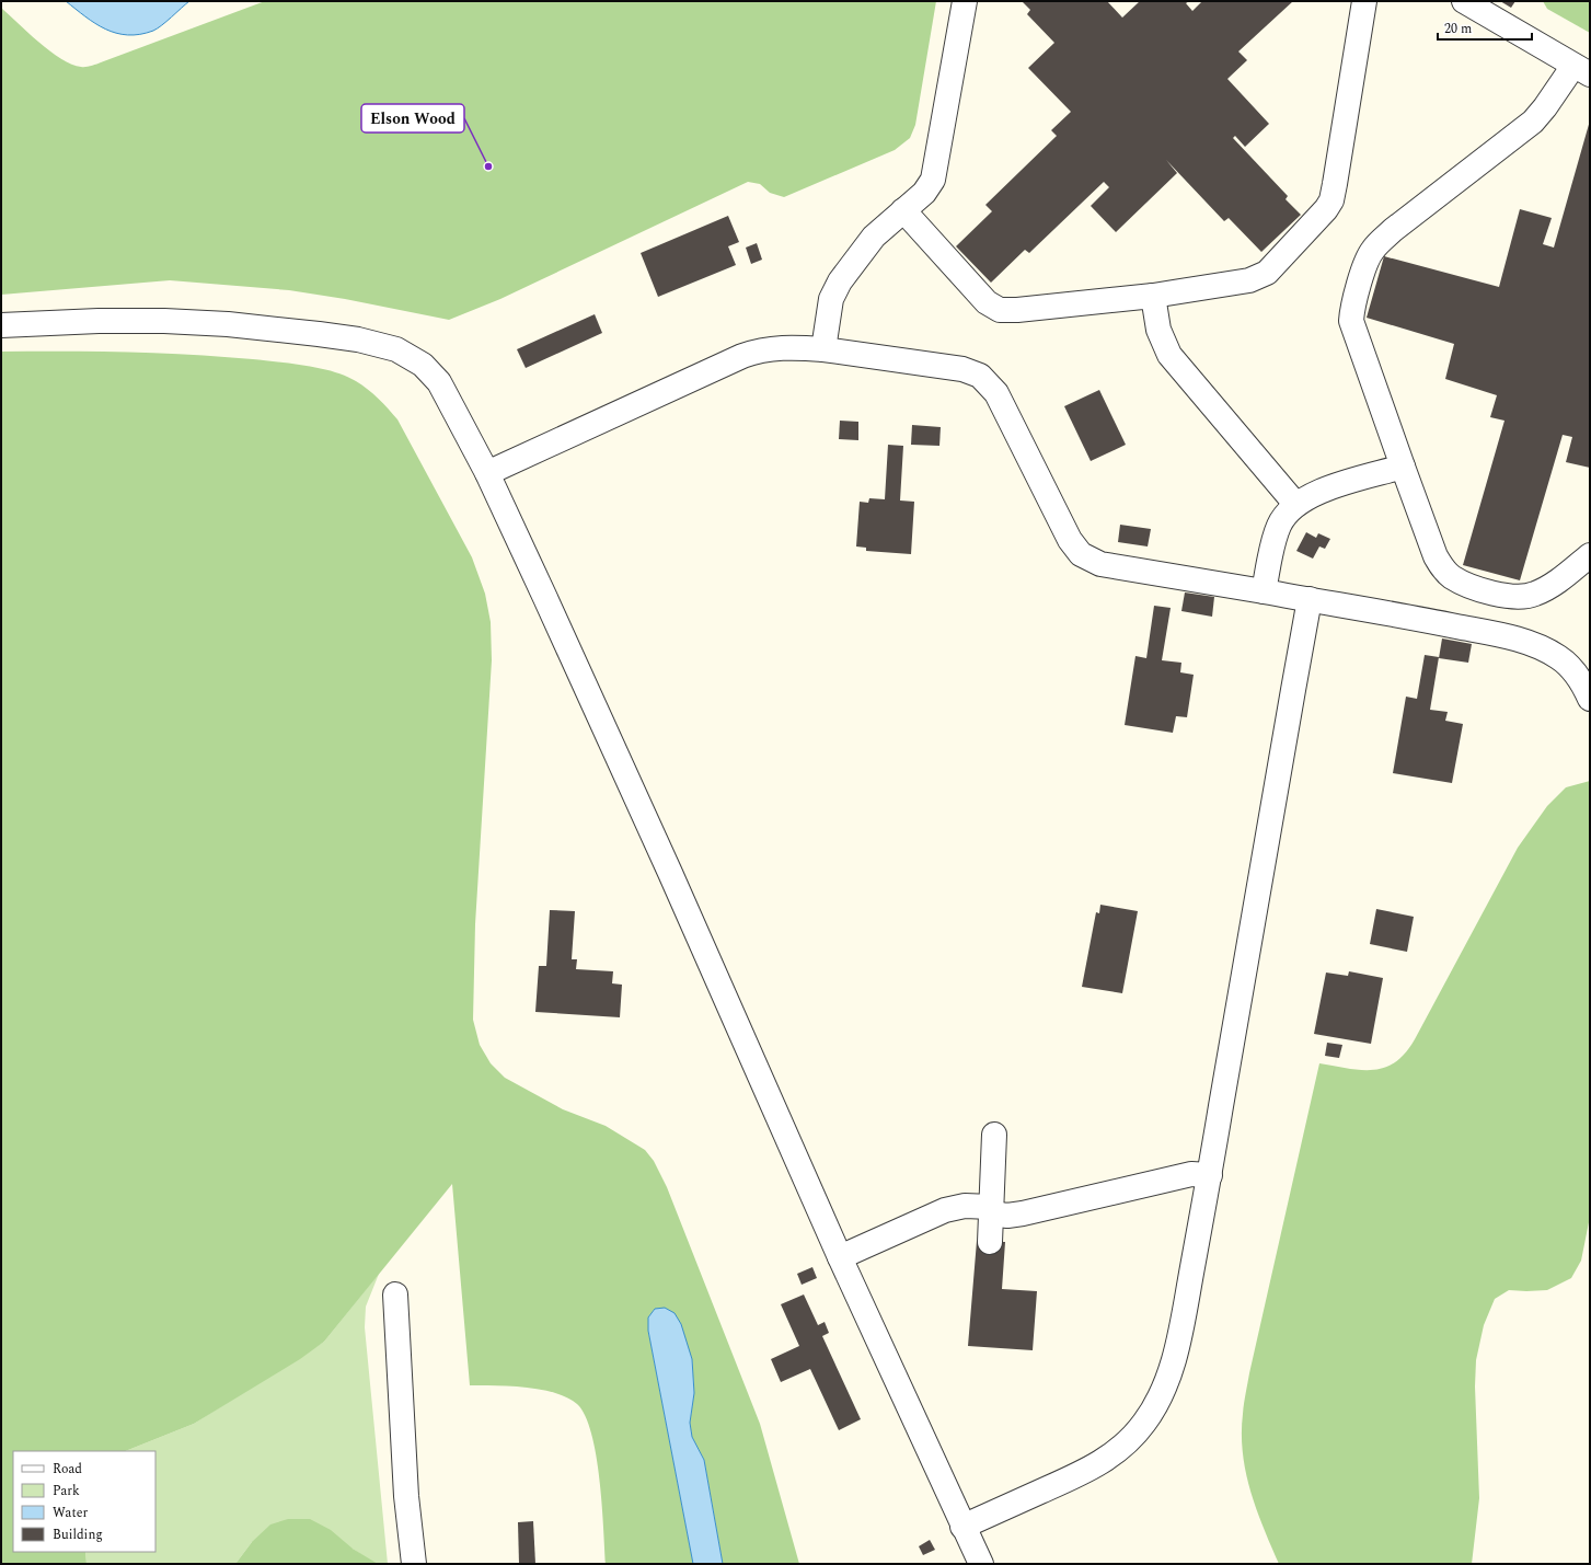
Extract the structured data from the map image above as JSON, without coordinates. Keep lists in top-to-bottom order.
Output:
{
  "places": ["Elson Wood"],
  "legend": [
    "Road",
    "Park",
    "Water",
    "Building"
  ],
  "scale_bar": "20 m"
}
